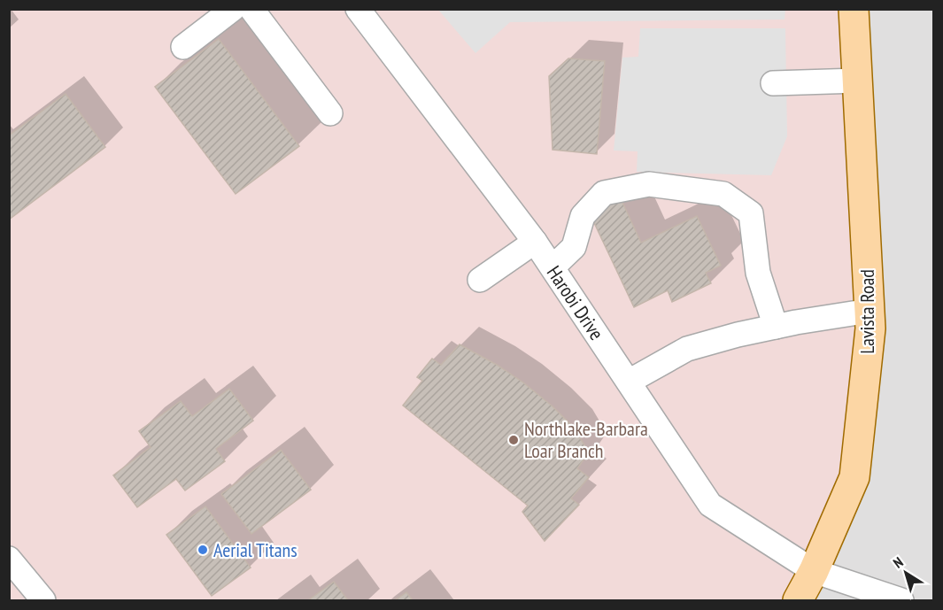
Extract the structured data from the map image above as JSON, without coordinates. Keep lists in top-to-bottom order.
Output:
{
  "streets": {
    "main road": ["Lavista Road"],
    "street": ["Harobi Drive"]
  },
  "crossings": [
    ["Harobi Drive", "Lavista Road"]
  ],
  "places": ["Northlake-Barbara Loar Branch", "Aerial Titans"],
  "north": "top left"
}
